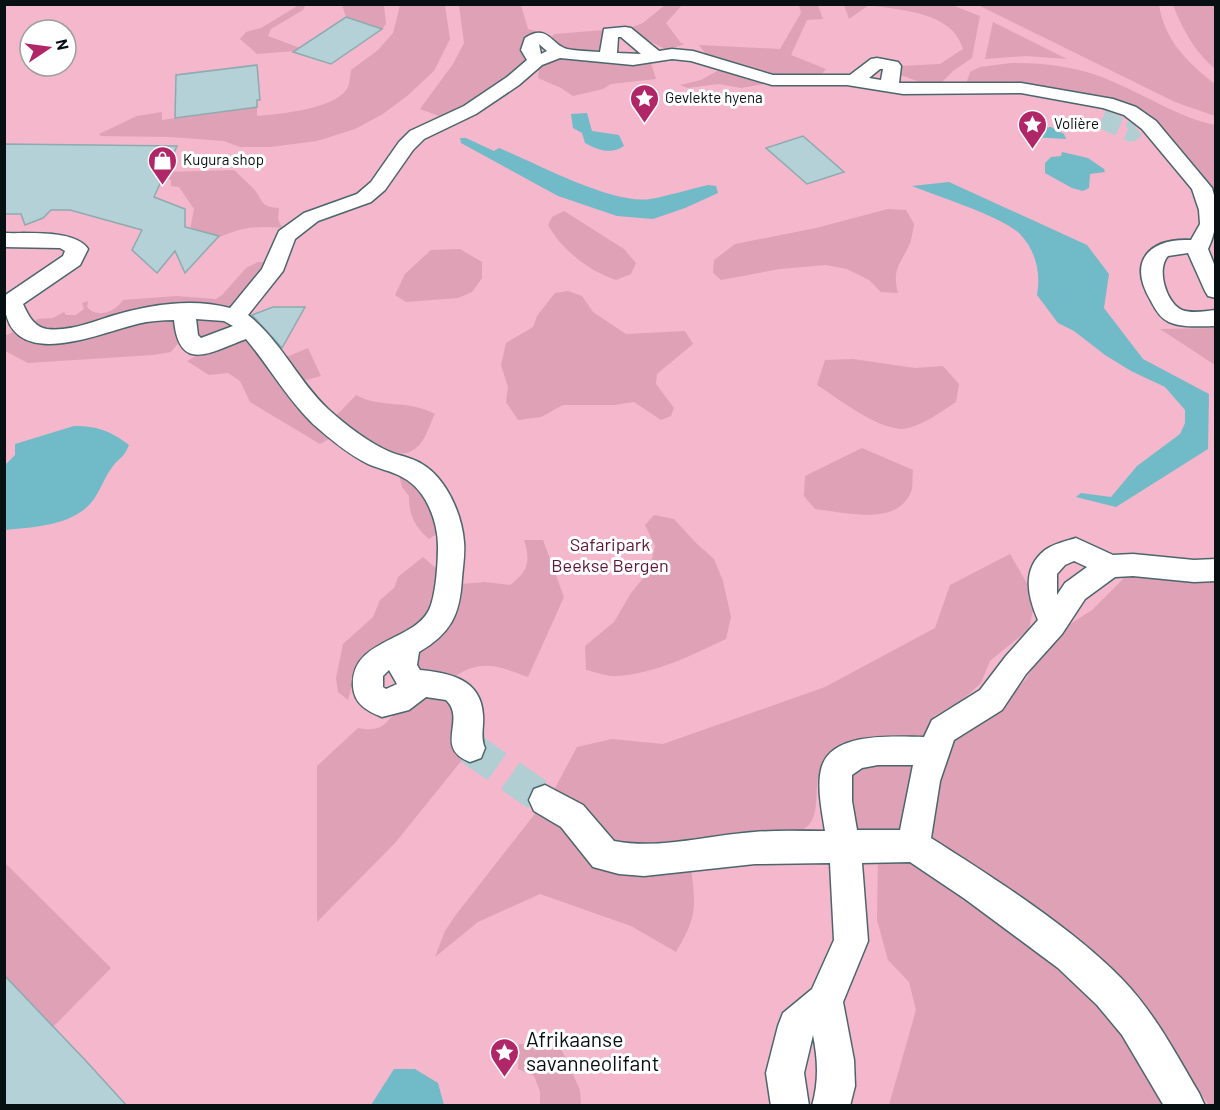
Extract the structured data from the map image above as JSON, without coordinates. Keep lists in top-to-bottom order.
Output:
{
  "parks": ["Safaripark Beekse Bergen"],
  "places": {
    "place": ["Gevlekte hyena", "Volière", "Afrikaanse savanneolifant"],
    "shop": ["Kugura shop"]
  },
  "north": "right"
}
